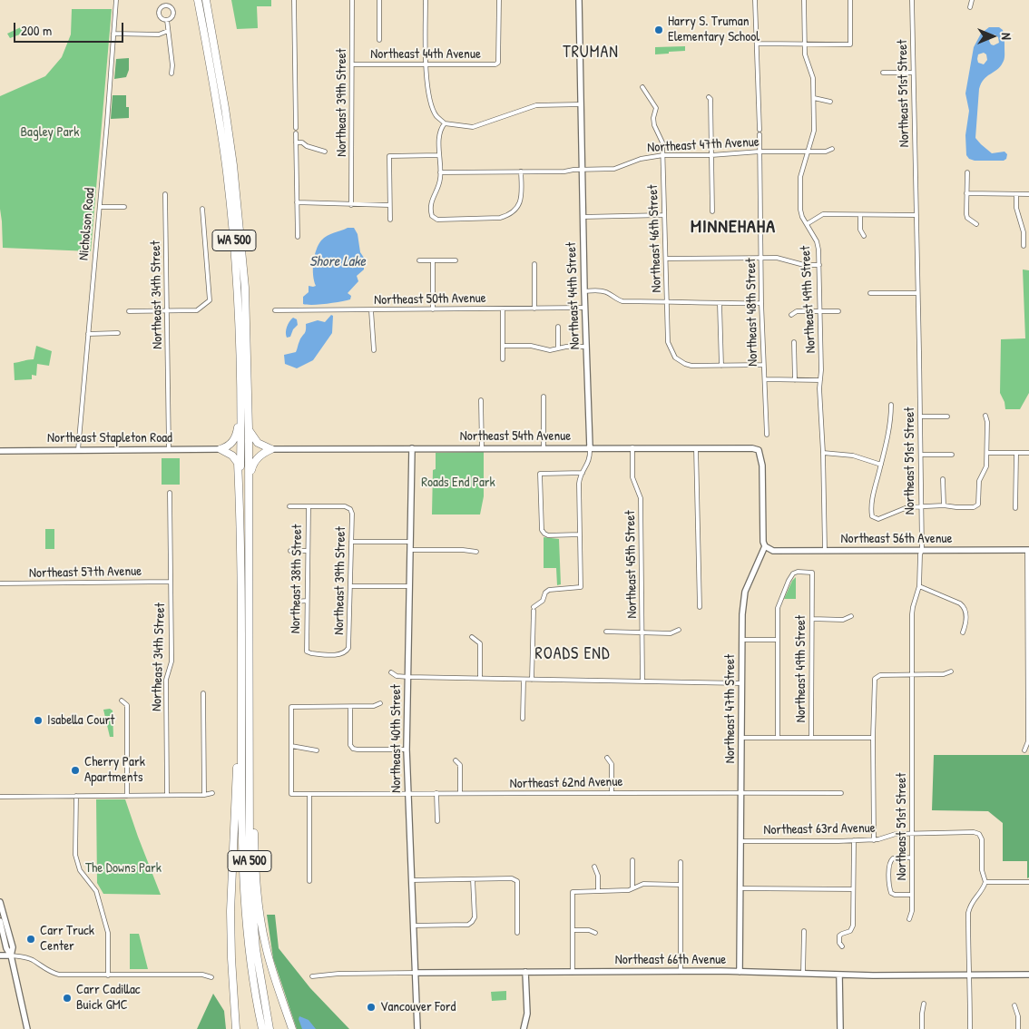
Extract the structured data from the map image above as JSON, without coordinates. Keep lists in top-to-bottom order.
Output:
{
  "streets": {
    "highway": ["WA 500"],
    "street": [
      "Northeast 44th Avenue",
      "Northeast 51st Street",
      "Northeast 39th Street",
      "Northeast 47th Avenue",
      "Nicholson Road",
      "Northeast 46th Street",
      "Northeast 34th Street",
      "Northeast 44th Street",
      "Northeast 50th Avenue",
      "Northeast 49th Street",
      "Northeast 48th Street",
      "Northeast 54th Avenue",
      "Northeast Stapleton Road",
      "Northeast 56th Avenue",
      "Northeast 45th Street",
      "Northeast 57th Avenue",
      "Northeast 38th Street",
      "Northeast 47th Street",
      "Northeast 40th Street",
      "Northeast 62nd Avenue",
      "Northeast 63rd Avenue",
      "Northeast 66th Avenue"
    ]
  },
  "crossings": [
    ["Northeast 44th Avenue", "Northeast 39th Street"],
    ["Northeast 51st Street", "Northeast 56th Avenue"],
    ["Northeast 51st Street", "Northeast 63rd Avenue"],
    ["Northeast 39th Street", "Northeast 38th Street"],
    ["Northeast 47th Avenue", "Northeast 46th Street"],
    ["Northeast 47th Avenue", "Northeast 44th Street"],
    ["Northeast 47th Avenue", "Northeast 49th Street"],
    ["Northeast 47th Avenue", "Northeast 48th Street"],
    ["Nicholson Road", "Northeast Stapleton Road"],
    ["Northeast 34th Street", "Northeast Stapleton Road"],
    ["Northeast 34th Street", "Northeast 57th Avenue"],
    ["Northeast 44th Street", "Northeast 50th Avenue"],
    ["Northeast 44th Street", "Northeast 54th Avenue"],
    ["Northeast 49th Street", "Northeast 56th Avenue"],
    ["Northeast 54th Avenue", "Northeast 45th Street"],
    ["Northeast 54th Avenue", "Northeast 47th Street"],
    ["Northeast 54th Avenue", "Northeast 40th Street"],
    ["Northeast 56th Avenue", "Northeast 47th Street"],
    ["Northeast 47th Street", "Northeast 62nd Avenue"],
    ["Northeast 47th Street", "Northeast 63rd Avenue"],
    ["Northeast 47th Street", "Northeast 66th Avenue"],
    ["Northeast 40th Street", "Northeast 62nd Avenue"],
    ["Northeast 40th Street", "Northeast 66th Avenue"]
  ],
  "districts": ["TRUMAN", "MINNEHAHA", "ROADS END"],
  "water": ["Shore Lake"],
  "parks": ["Bagley Park", "Roads End Park", "The Downs Park"],
  "places": [
    "Harry S. Truman Elementary School",
    "Isabella Court",
    "Cherry Park Apartments",
    "Carr Truck Center",
    "Carr Cadillac Buick GMC",
    "Vancouver Ford"
  ],
  "scale_bar": "200 m",
  "north": "right"
}
